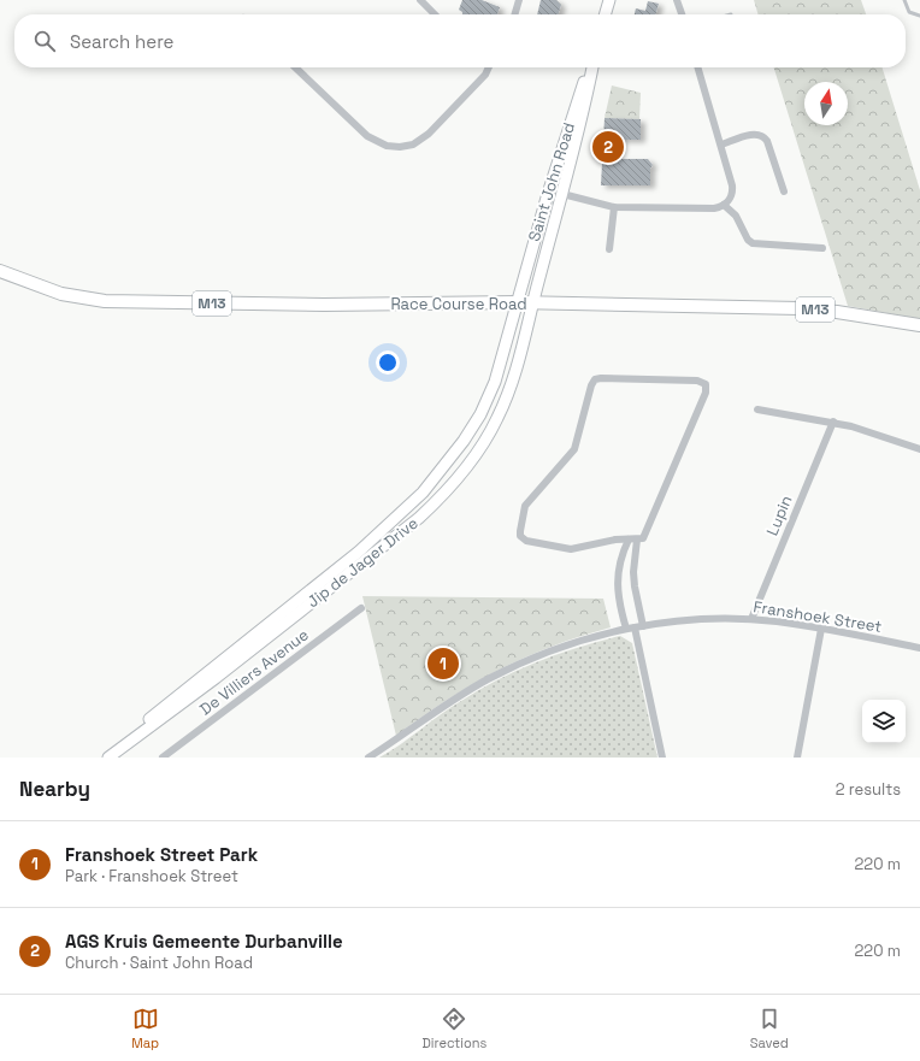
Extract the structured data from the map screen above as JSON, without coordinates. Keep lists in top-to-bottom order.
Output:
{
  "streets": {
    "main road": [
      "Saint John Road",
      "M13",
      "Race Course Road",
      "Jip de Jager Drive"
    ],
    "street": ["Lupin", "Franshoek Street", "De Villiers Avenue"]
  },
  "crossings": [
    ["Saint John Road", "Race Course Road"],
    ["Saint John Road", "Jip de Jager Drive"],
    ["Race Course Road", "Jip de Jager Drive"],
    ["Lupin", "Franshoek Street"]
  ],
  "north": "top",
  "page": {
    "search": "Search here",
    "pins": ["2", "1"],
    "heading": ["Nearby", "2 results"],
    "list": [
      {
        "mark": "1",
        "name": "Franshoek Street Park",
        "note": "Park · Franshoek Street",
        "value": "220 m"
      },
      {
        "mark": "2",
        "name": "AGS Kruis Gemeente Durbanville",
        "note": "Church · Saint John Road",
        "value": "220 m"
      }
    ],
    "nav": ["Map", "Directions", "Saved"]
  }
}
